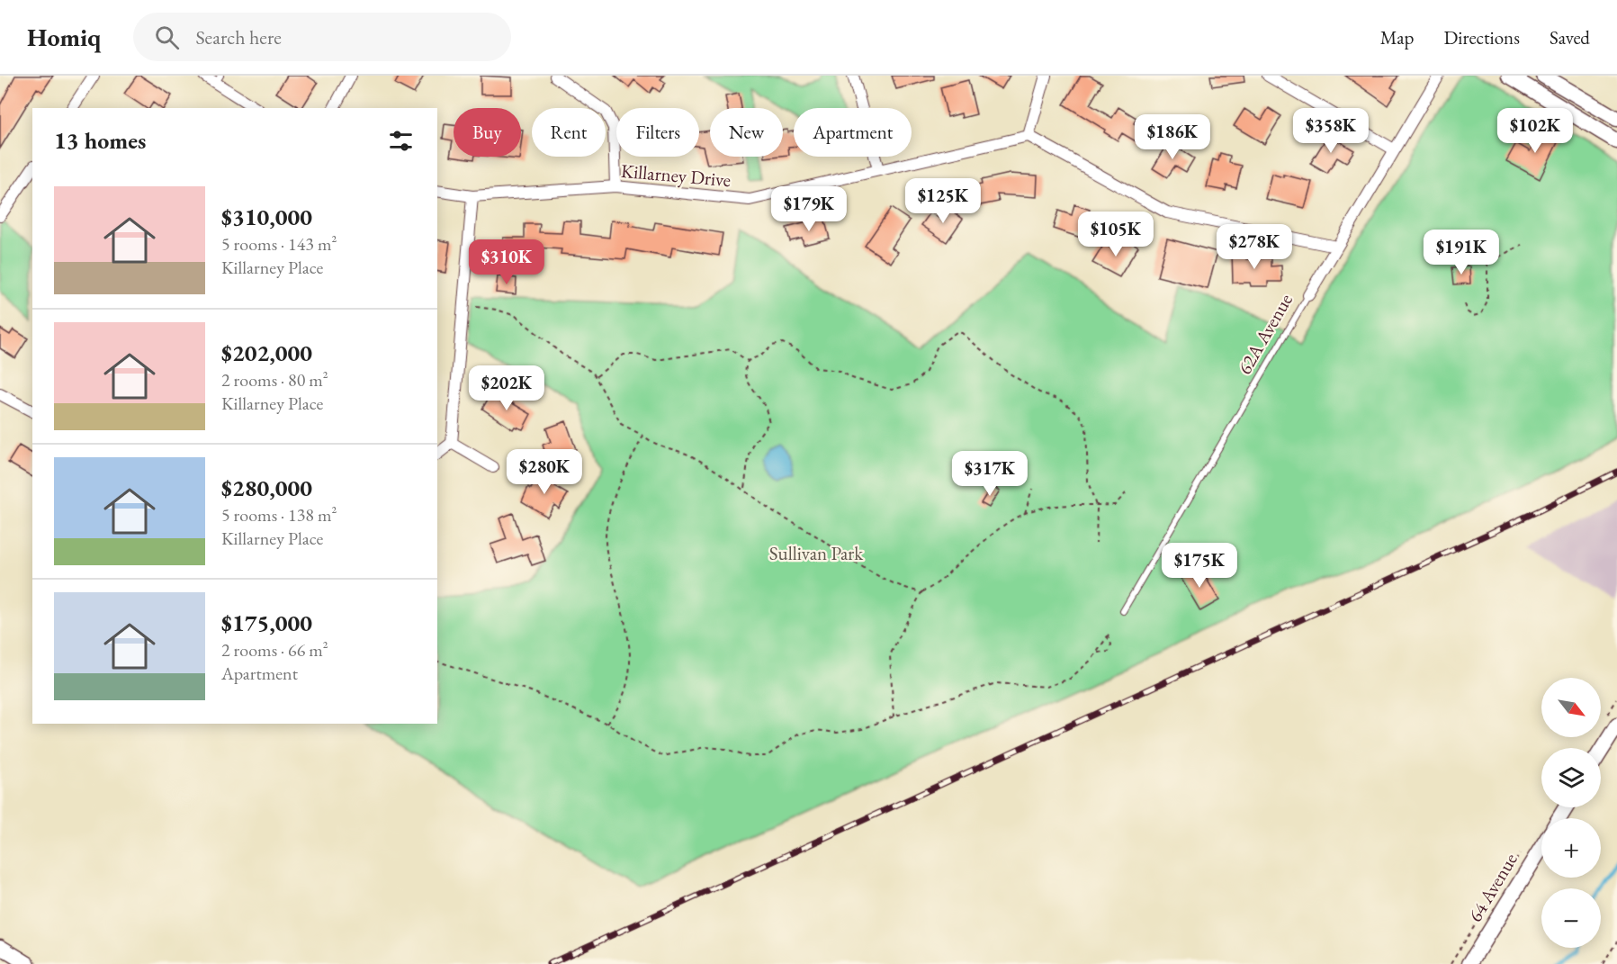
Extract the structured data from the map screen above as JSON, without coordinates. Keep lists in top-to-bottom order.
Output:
{
  "streets": {
    "main road": ["64 Avenue"],
    "street": ["Killarney Drive", "62A Avenue"]
  },
  "parks": ["Sullivan Park"],
  "north": "bottom right",
  "page": {
    "header": "Homiq",
    "search": "Search here",
    "nav": ["Map", "Directions", "Saved"],
    "price": [
      "$358K",
      "$102K",
      "$186K",
      "$125K",
      "$179K",
      "$105K",
      "$278K",
      "$191K",
      "$310K",
      "$202K",
      "$280K",
      "$317K",
      "$175K"
    ],
    "chip": [
      "Buy",
      "Rent",
      "Filters",
      "New",
      "Apartment"
    ],
    "heading": "13 homes",
    "list": [
      {
        "name": "$310,000",
        "note": "5 rooms · 143 m² · Killarney Place"
      },
      {
        "name": "$202,000",
        "note": "2 rooms · 80 m² · Killarney Place"
      },
      {
        "name": "$280,000",
        "note": "5 rooms · 138 m² · Killarney Place"
      },
      {
        "name": "$175,000",
        "note": "2 rooms · 66 m² · Apartment"
      }
    ],
    "map_buttons": ["+", "−"]
  }
}
